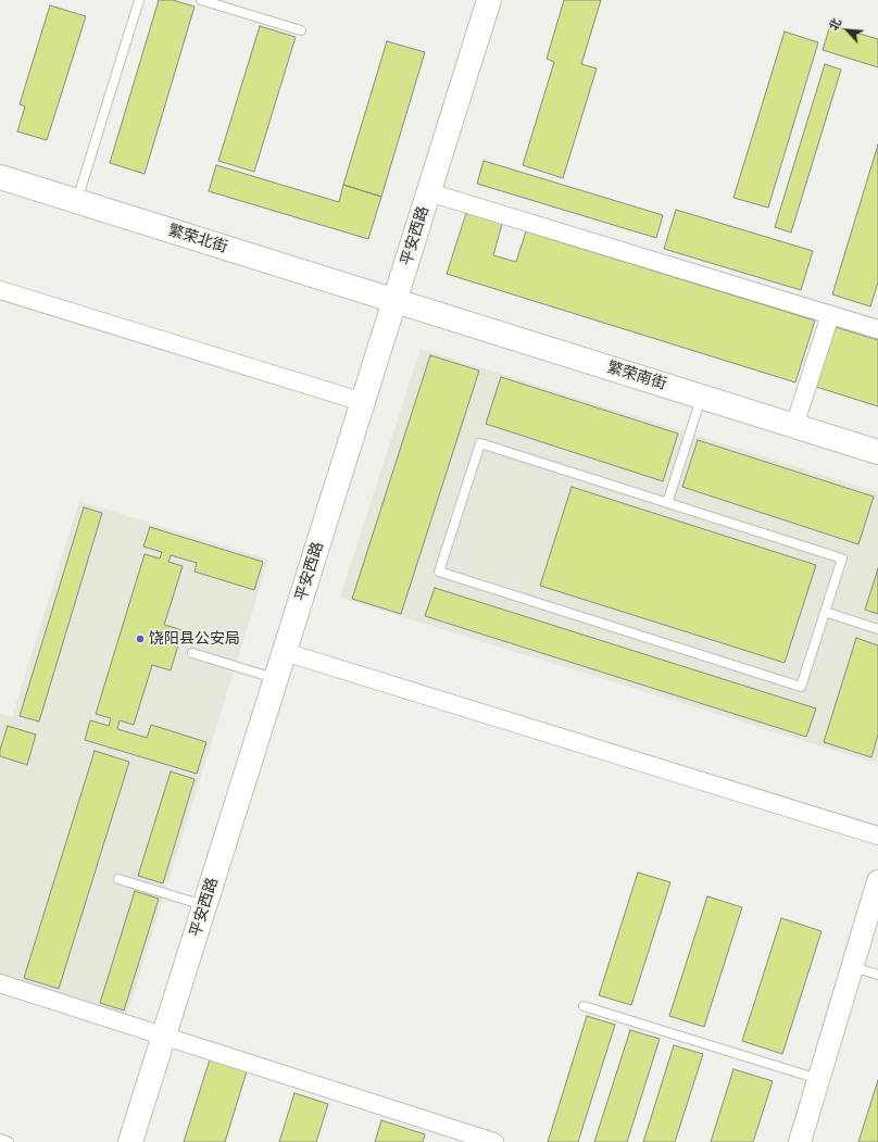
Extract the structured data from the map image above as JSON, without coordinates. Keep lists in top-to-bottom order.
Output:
{
  "streets": {
    "main road": ["平安西路", "繁荣北街", "繁荣南街"]
  },
  "crossings": [
    ["平安西路", "繁荣北街"],
    ["平安西路", "繁荣南街"],
    ["繁荣北街", "繁荣南街"]
  ],
  "places": ["饶阳县公安局"],
  "north": "top left"
}
